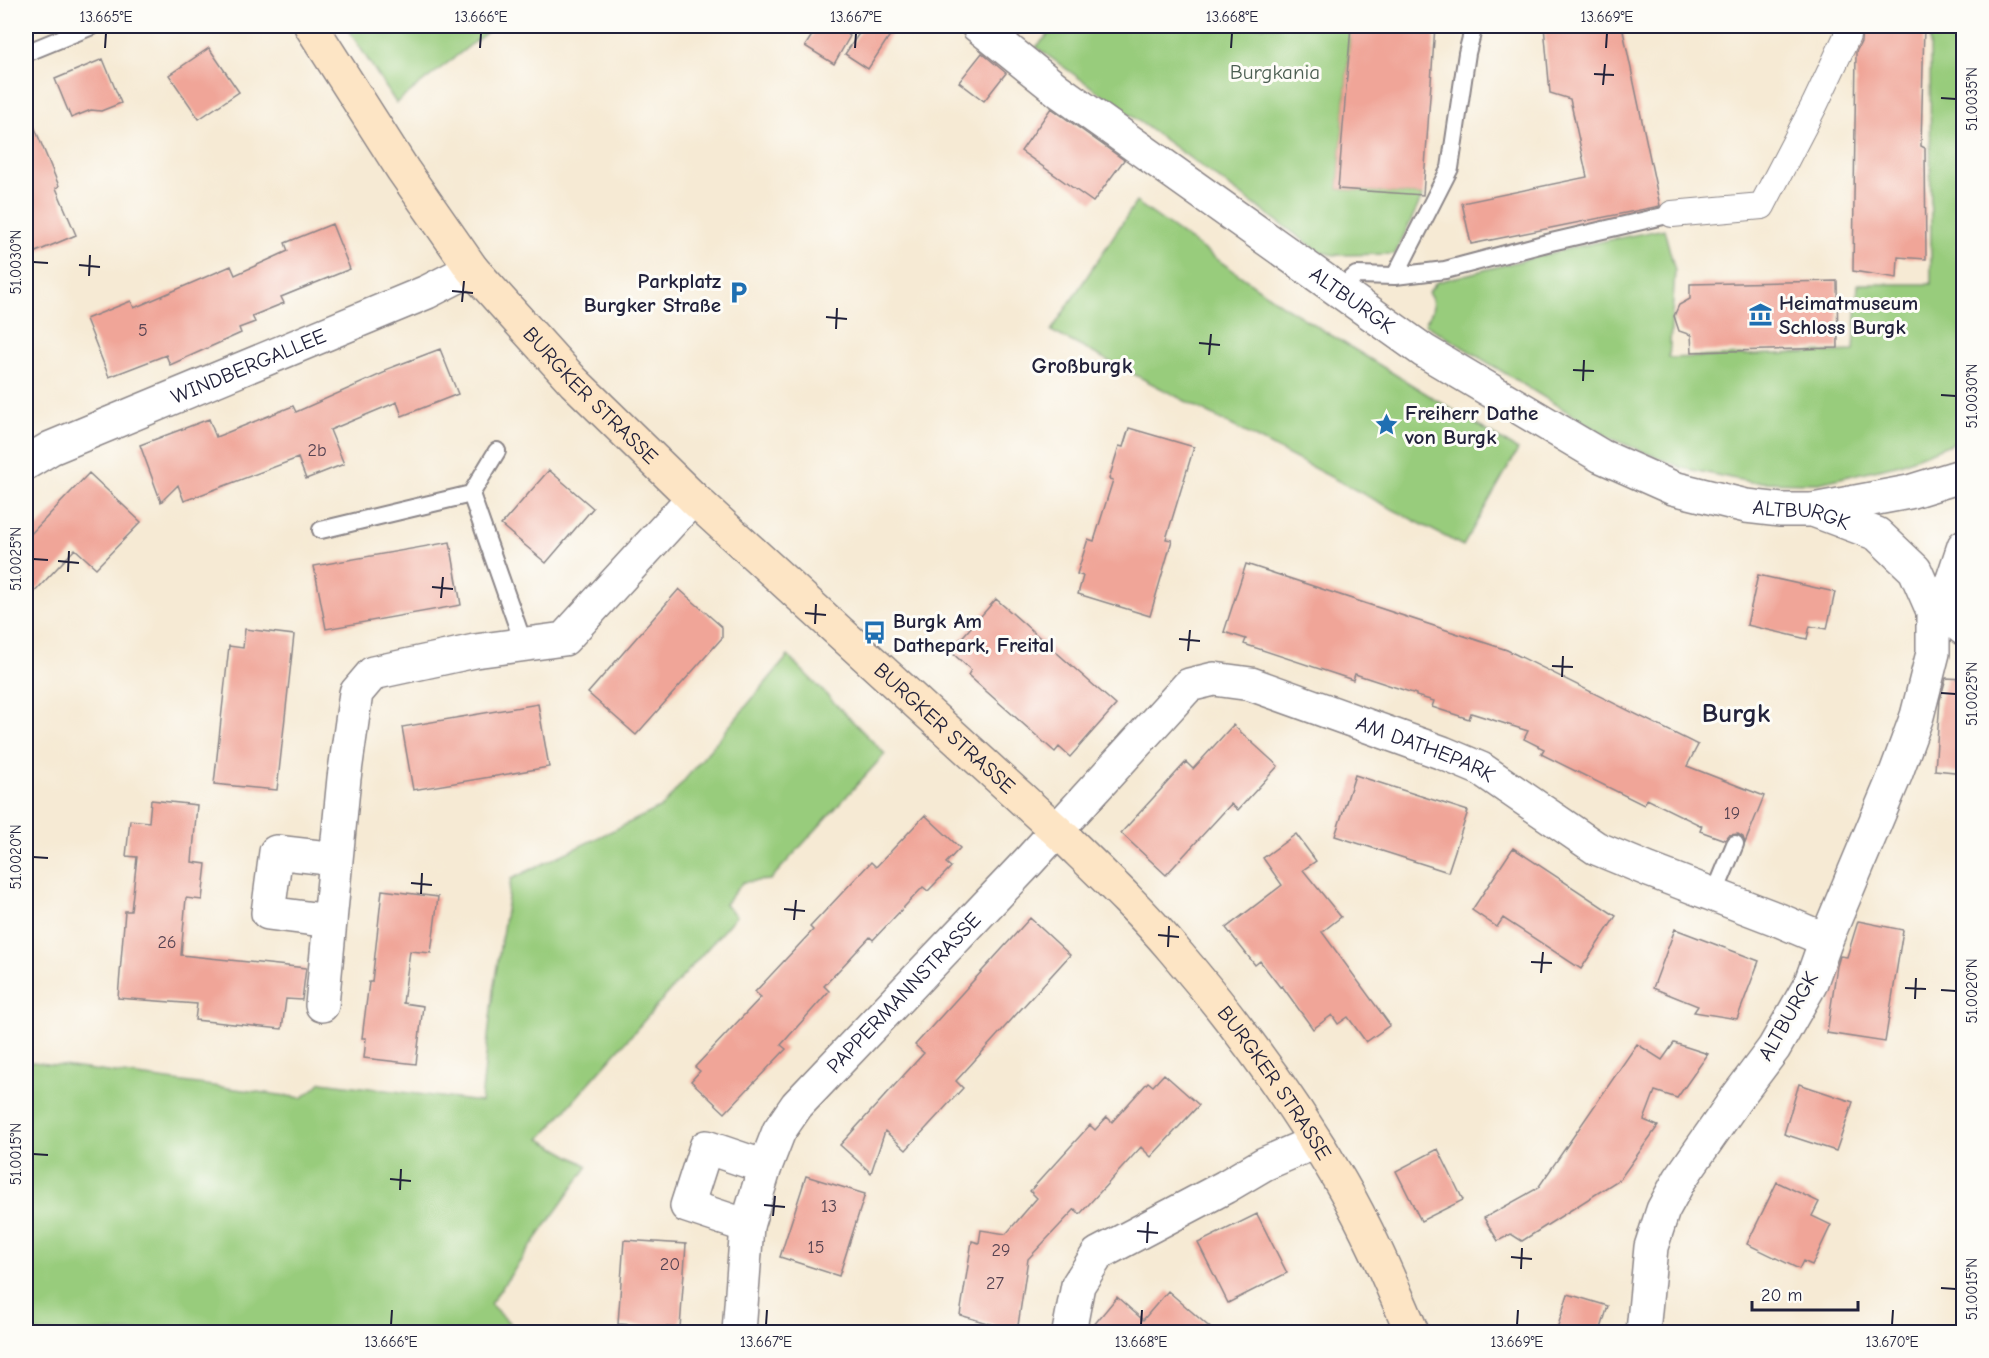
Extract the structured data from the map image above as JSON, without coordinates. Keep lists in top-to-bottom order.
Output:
{
  "streets": {
    "main road": ["BURGKER STRASSE"],
    "street": [
      "ALTBURGK",
      "WINDBERGALLEE",
      "AM DATHEPARK",
      "PAPPERMANNSTRASSE"
    ]
  },
  "crossings": [
    ["ALTBURGK", "AM DATHEPARK"],
    ["WINDBERGALLEE", "BURGKER STRASSE"],
    ["BURGKER STRASSE", "AM DATHEPARK"],
    ["BURGKER STRASSE", "PAPPERMANNSTRASSE"],
    ["AM DATHEPARK", "PAPPERMANNSTRASSE"]
  ],
  "districts": ["Großburgk", "Burgk"],
  "parks": ["Burgkania"],
  "places": {
    "parking": ["Parkplatz Burgker Straße"],
    "museum": ["Heimatmuseum Schloss Burgk"],
    "place": ["Freiherr Dathe von Burgk"],
    "bus stop": ["Burgk Am Dathepark, Freital"]
  },
  "house_numbers": [
    "5",
    "2b",
    "19",
    "26",
    "13",
    "15",
    "29",
    "20",
    "27"
  ],
  "scale_bar": "20 m",
  "coordinates": [
    "13.665°E",
    "13.666°E",
    "13.667°E",
    "13.668°E",
    "13.669°E",
    "51.0035°N",
    "51.0030°N",
    "51.0025°N",
    "51.0020°N",
    "51.0015°N",
    "13.670°E"
  ]
}
